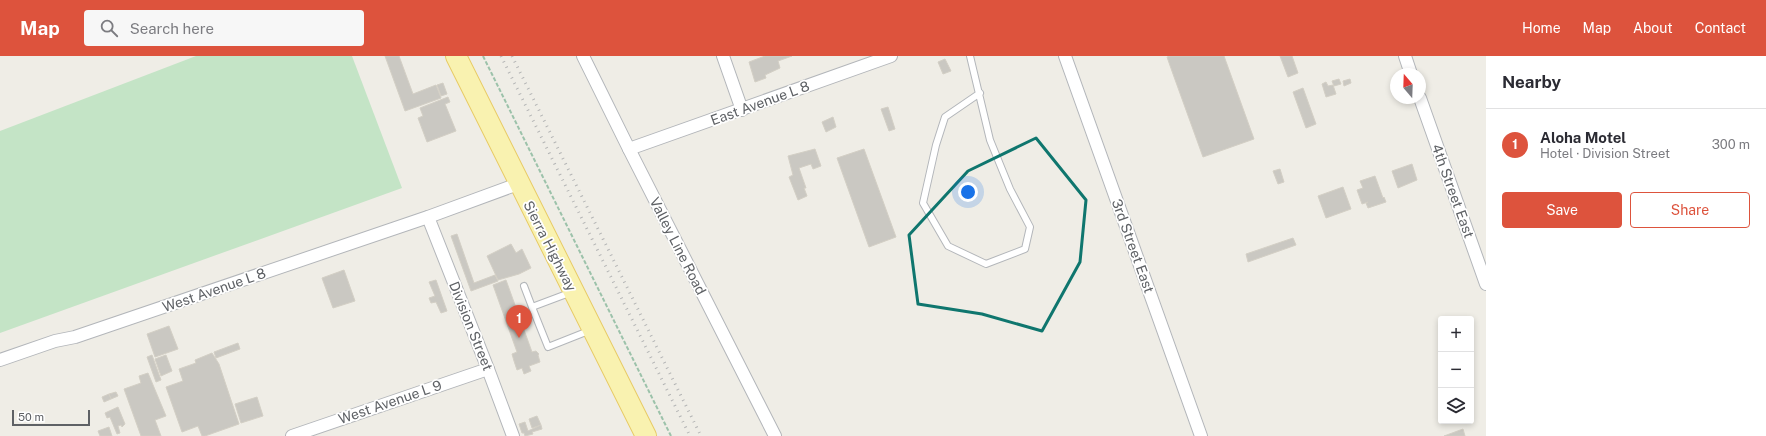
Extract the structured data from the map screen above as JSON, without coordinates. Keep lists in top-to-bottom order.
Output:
{
  "streets": {
    "main road": ["Sierra Highway"],
    "street": [
      "East Avenue L 8",
      "4th Street East",
      "Valley Line Road",
      "3rd Street East",
      "West Avenue L 8",
      "Division Street",
      "West Avenue L 9"
    ]
  },
  "crossings": [
    ["East Avenue L 8", "Valley Line Road"],
    ["West Avenue L 8", "Division Street"],
    ["Division Street", "West Avenue L 9"]
  ],
  "scale_bar": "50 m",
  "north": "top",
  "page": {
    "header": "Map",
    "search": "Search here",
    "nav": [
      "Home",
      "Map",
      "About",
      "Contact"
    ],
    "heading": "Nearby",
    "list": [
      {
        "mark": "1",
        "name": "Aloha Motel",
        "note": "Hotel · Division Street",
        "value": "300 m"
      }
    ],
    "buttons": ["Save", "Share"],
    "pins": "1",
    "map_buttons": ["+", "−"],
    "scale": "50 m"
  }
}
